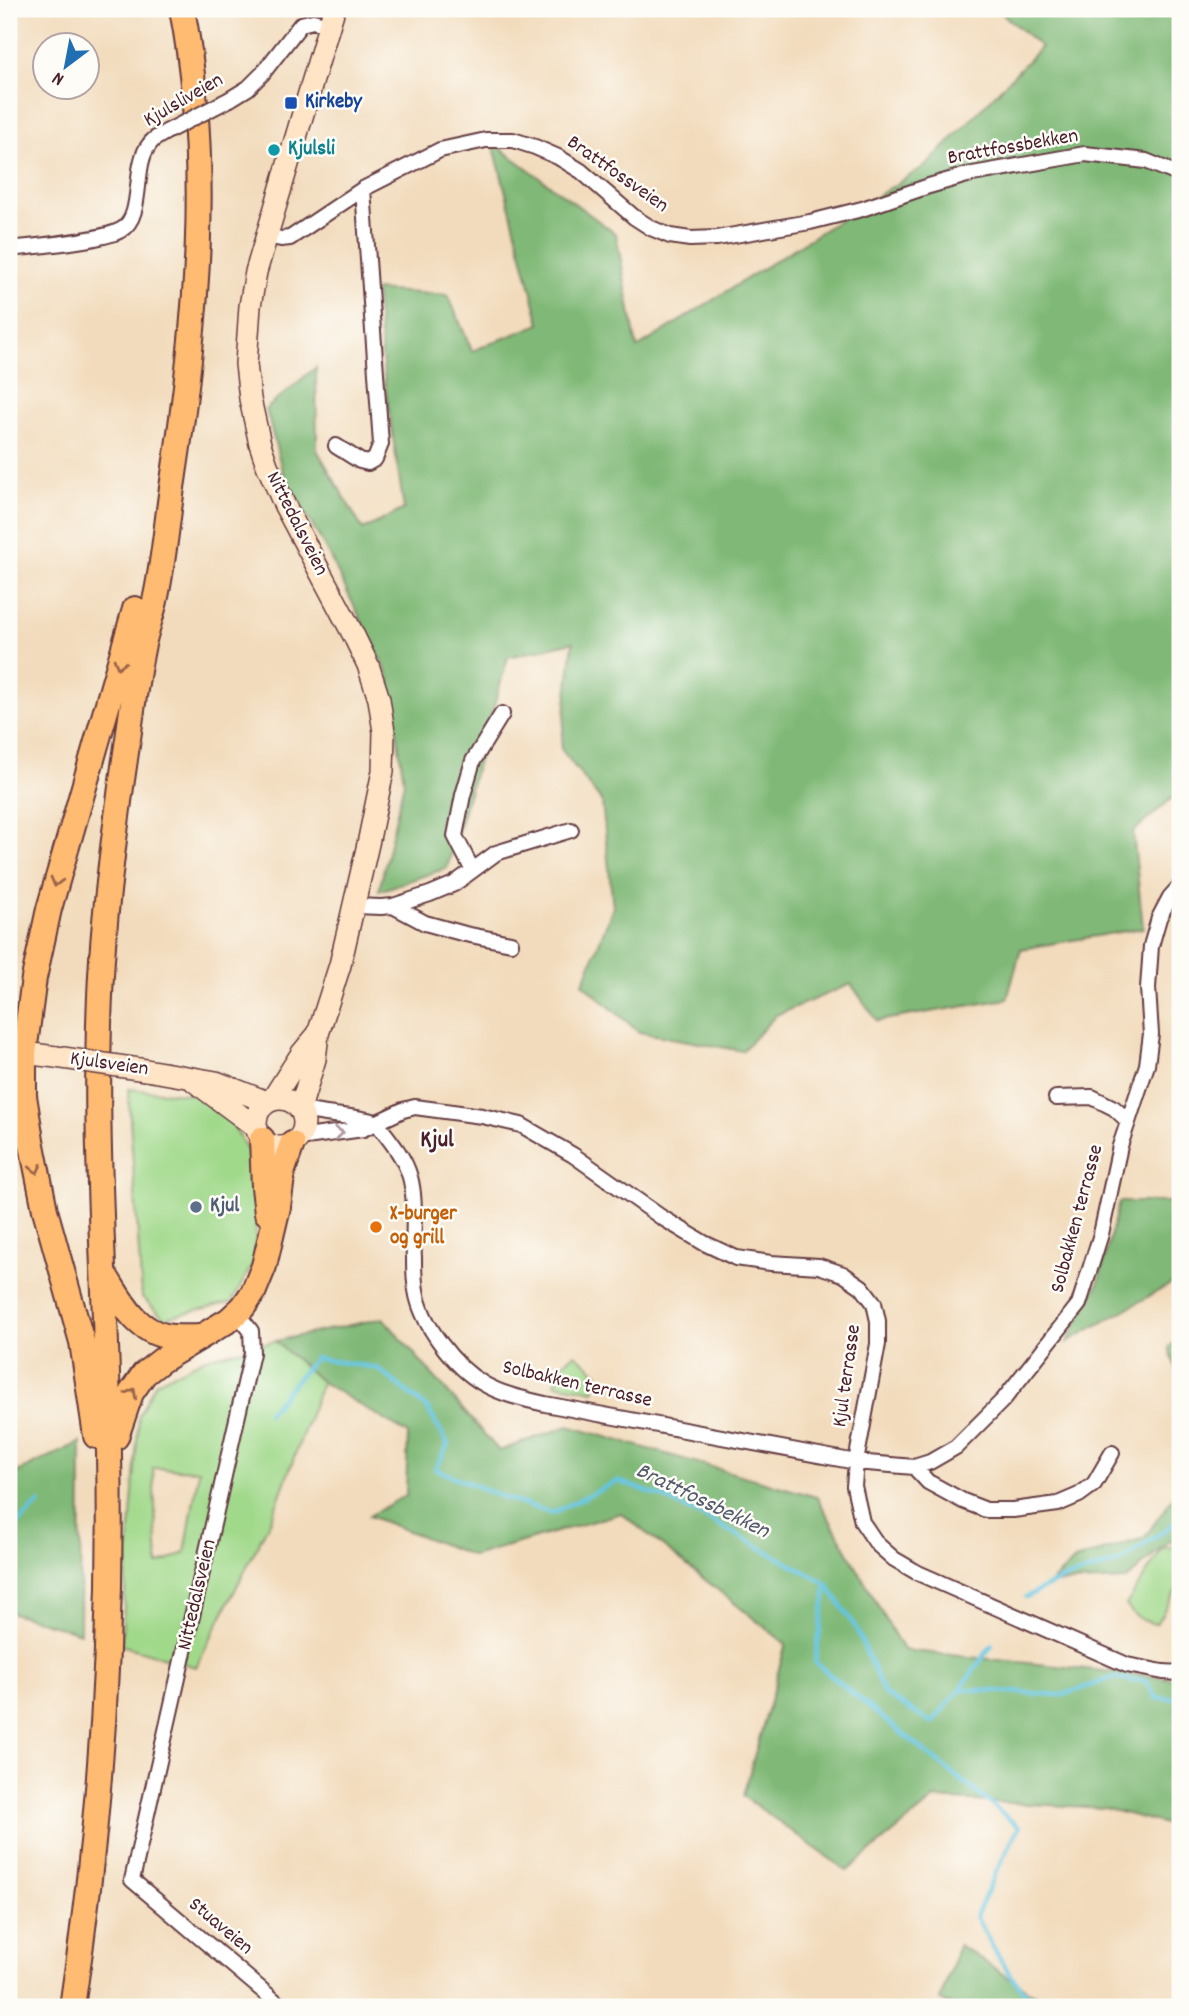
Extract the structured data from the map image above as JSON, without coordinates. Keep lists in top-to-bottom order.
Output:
{
  "streets": {
    "main road": ["Nittedalsveien", "Kjulsveien"],
    "street": [
      "Kjulsliveien",
      "Brattfossbekken",
      "Brattfossveien",
      "Solbakken terrasse",
      "Kjul terrasse",
      "Stuaveien"
    ]
  },
  "crossings": [
    ["Kjulsliveien", "Nittedalsveien"],
    ["Brattfossbekken", "Brattfossveien"],
    ["Brattfossveien", "Nittedalsveien"],
    ["Nittedalsveien", "Kjulsveien"],
    ["Nittedalsveien", "Kjul terrasse"],
    ["Nittedalsveien", "Stuaveien"],
    ["Kjulsveien", "Kjul terrasse"],
    ["Solbakken terrasse", "Kjul terrasse"]
  ],
  "districts": ["Kjul"],
  "water": ["Brattfossbekken"],
  "places": {
    "transit": ["Kirkeby"],
    "other": ["Kjulsli", "Kjul", "X-burger og grill"]
  },
  "north": "bottom left"
}
